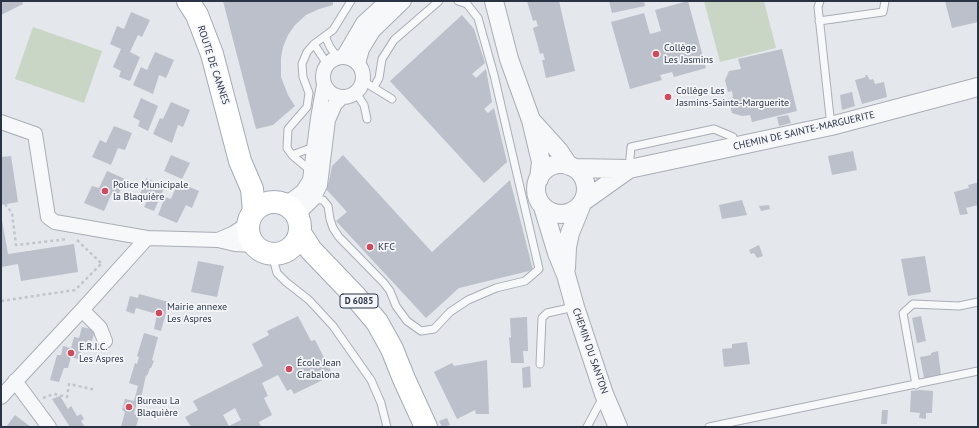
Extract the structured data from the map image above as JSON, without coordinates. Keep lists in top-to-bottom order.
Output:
{
  "streets": {
    "main road": ["ROUTE DE CANNES", "D 6085"],
    "street": ["CHEMIN DE SAINTE-MARGUERITE", "CHEMIN DU SANTON"]
  },
  "crossings": [
    ["CHEMIN DE SAINTE-MARGUERITE", "CHEMIN DU SANTON"]
  ],
  "places": [
    "Collège Les Jasmins",
    "Collège Les Jasmins-Sainte-Marguerite",
    "Police Municipale la Blaquière",
    "KFC",
    "Mairie annexe Les Aspres",
    "E.R.I.C. Les Aspres",
    "École Jean Crabalona",
    "Bureau La Blaquière"
  ]
}
